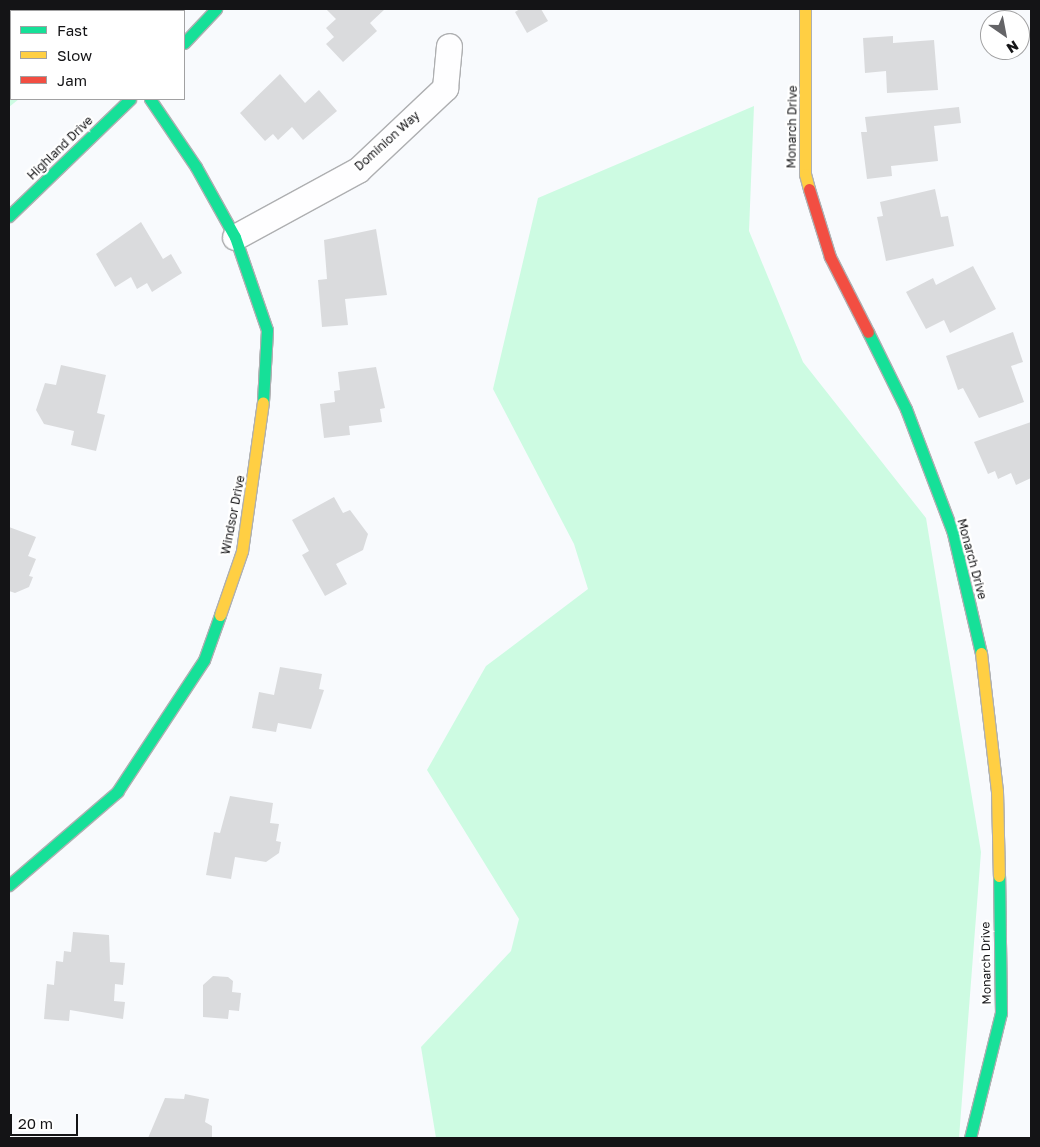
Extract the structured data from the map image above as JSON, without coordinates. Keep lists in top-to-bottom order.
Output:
{
  "streets": {
    "street": [
      "Monarch Drive",
      "Dominion Way",
      "Highland Drive",
      "Windsor Drive"
    ]
  },
  "crossings": [
    ["Dominion Way", "Windsor Drive"]
  ],
  "legend": ["Fast", "Slow", "Jam"],
  "scale_bar": "20 m",
  "north": "bottom right"
}
